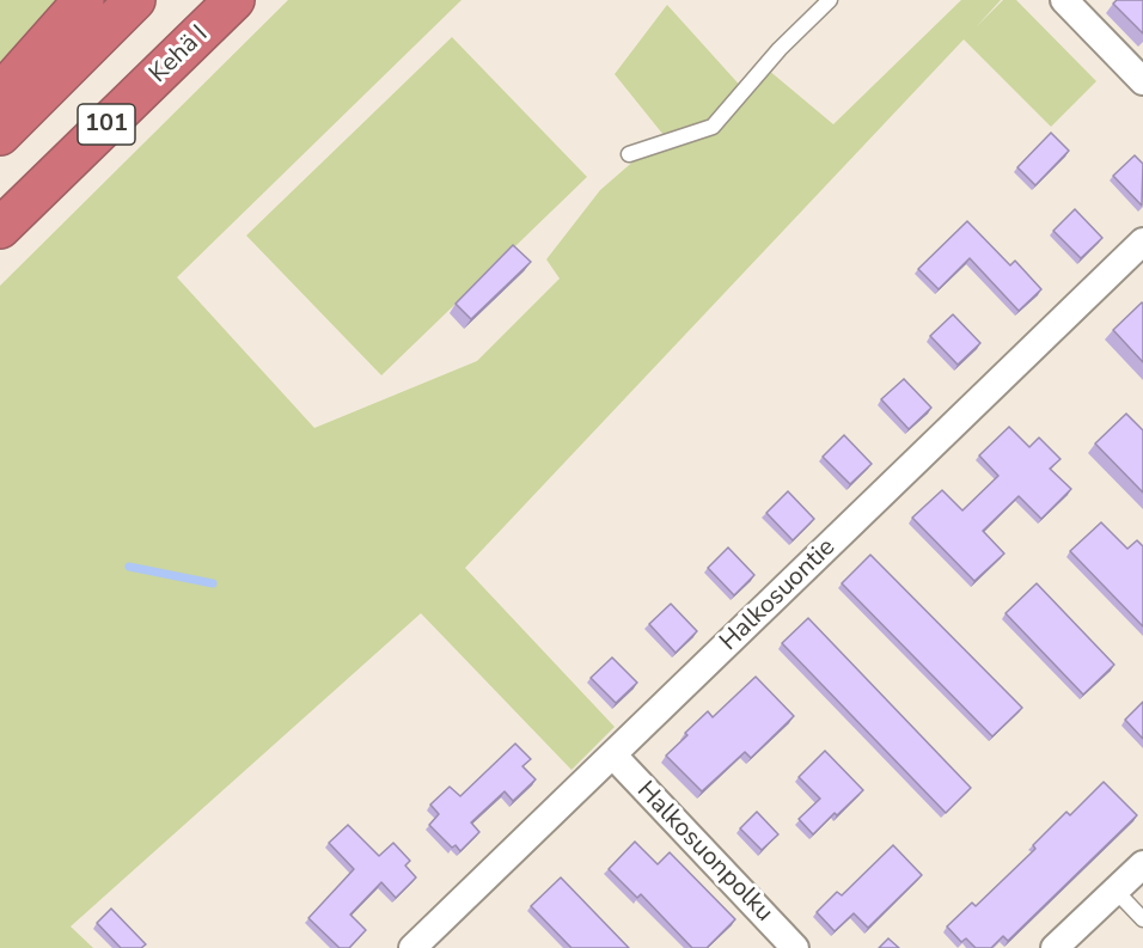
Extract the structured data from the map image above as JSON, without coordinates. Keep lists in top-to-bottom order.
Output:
{
  "streets": {
    "highway": ["Kehä I", "101"],
    "street": ["Halkosuontie", "Halkosuonpolku"]
  },
  "crossings": [
    ["Halkosuontie", "Halkosuonpolku"]
  ]
}
